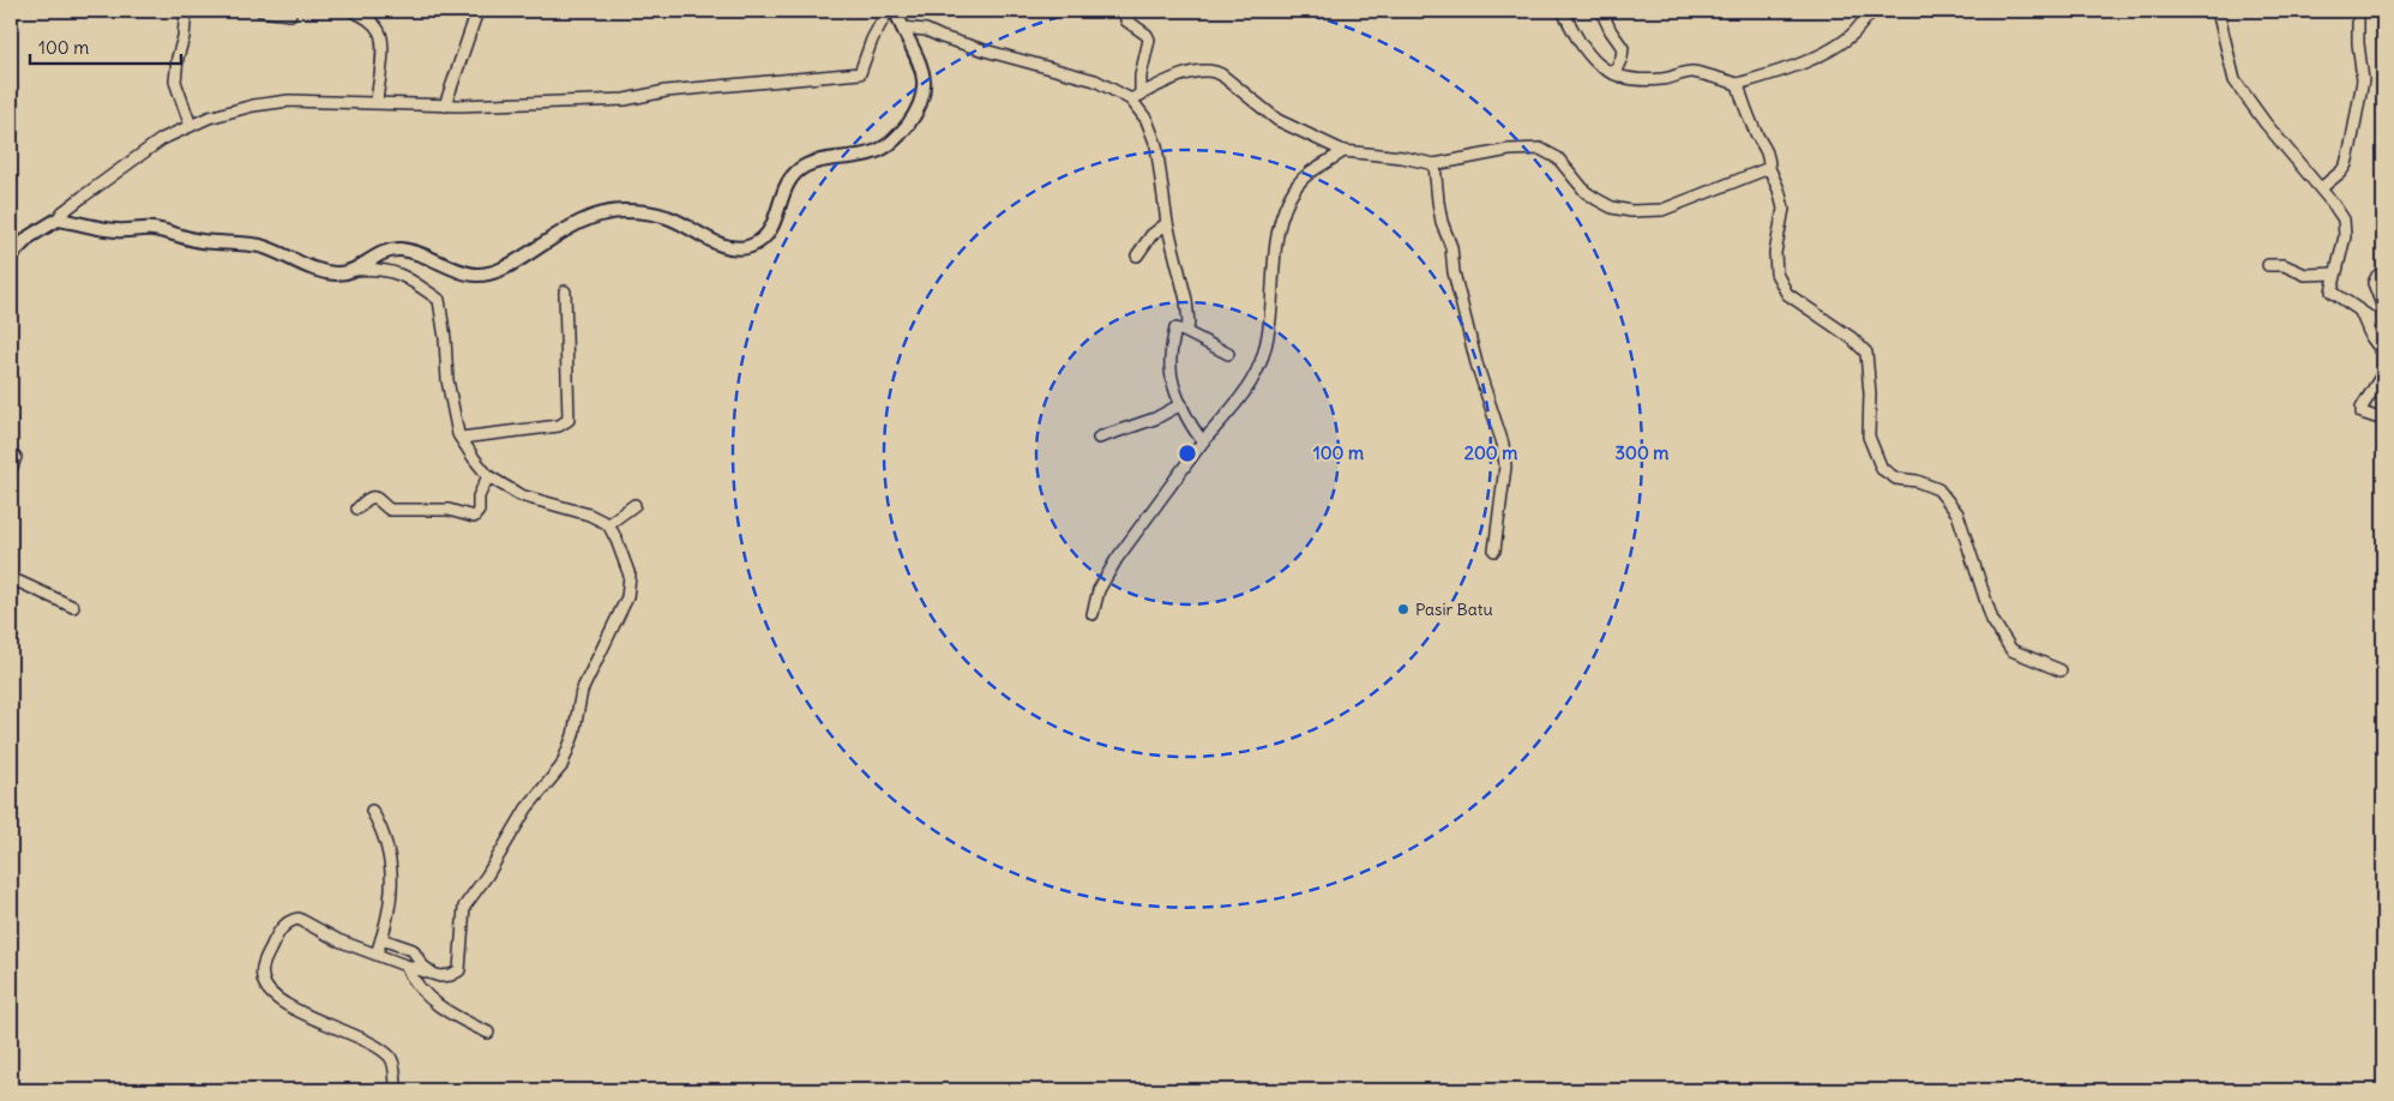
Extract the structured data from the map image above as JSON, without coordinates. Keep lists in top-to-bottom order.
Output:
{
  "places": ["Pasir Batu"],
  "scale_bar": "100 m",
  "rings": ["100 m", "200 m", "300 m"]
}
